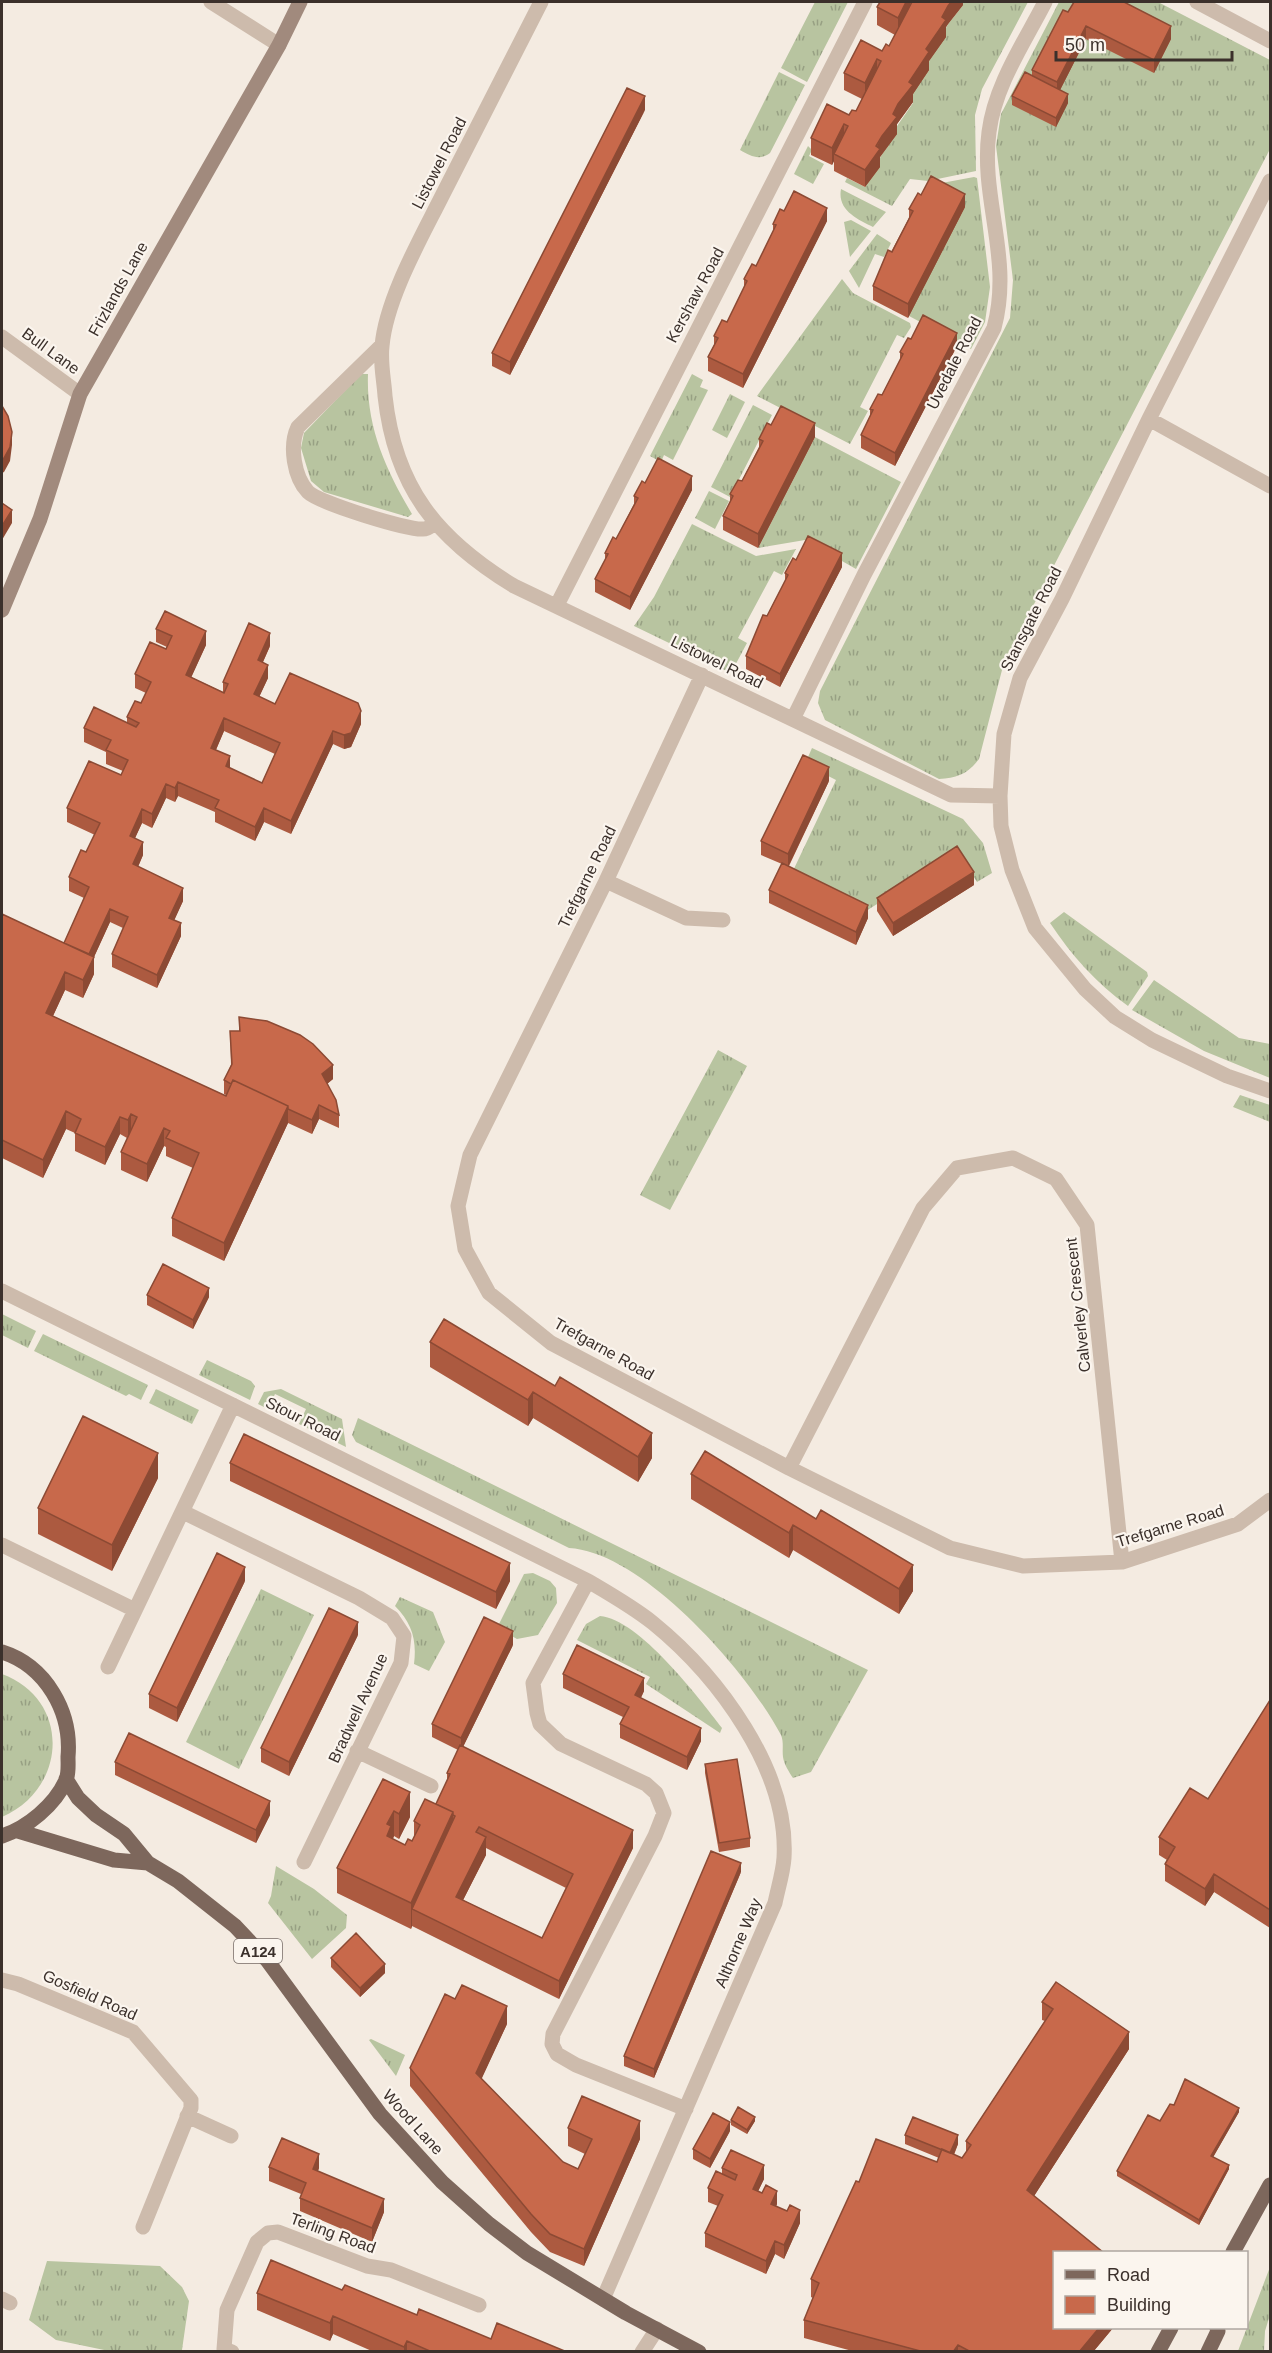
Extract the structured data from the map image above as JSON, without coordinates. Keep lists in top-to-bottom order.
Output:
{
  "streets": {
    "main road": ["A124", "Wood Lane"],
    "street": [
      "Listowel Road",
      "Frizlands Lane",
      "Kershaw Road",
      "Bull Lane",
      "Uvedale Road",
      "Stansgate Road",
      "Trefgarne Road",
      "Calverley Crescent",
      "Stour Road",
      "Bradwell Avenue",
      "Althorne Way",
      "Gosfield Road",
      "Terling Road"
    ]
  },
  "crossings": [
    ["Listowel Road", "Kershaw Road"],
    ["Listowel Road", "Uvedale Road"],
    ["Listowel Road", "Stansgate Road"],
    ["Listowel Road", "Trefgarne Road"],
    ["Frizlands Lane", "Bull Lane"],
    ["Trefgarne Road", "Calverley Crescent"],
    ["Stour Road", "Althorne Way"],
    ["Althorne Way", "Wood Lane"]
  ],
  "legend": ["Road", "Building"],
  "scale_bar": "50 m"
}
